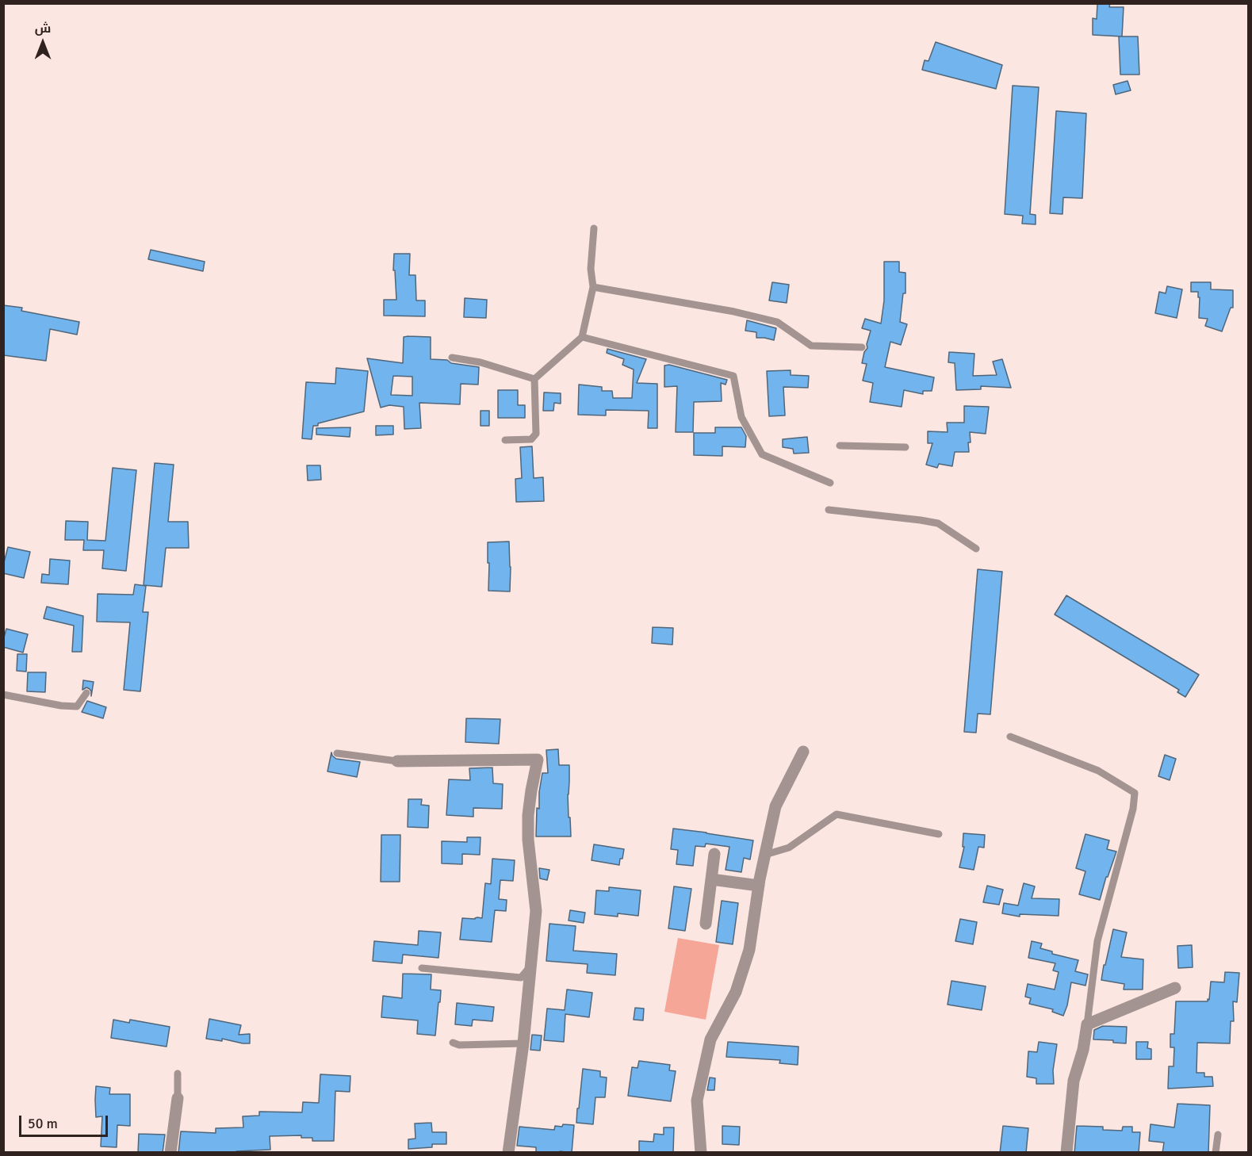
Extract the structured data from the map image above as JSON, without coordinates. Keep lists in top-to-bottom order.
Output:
{
  "scale_bar": "50 m",
  "north": "top"
}
